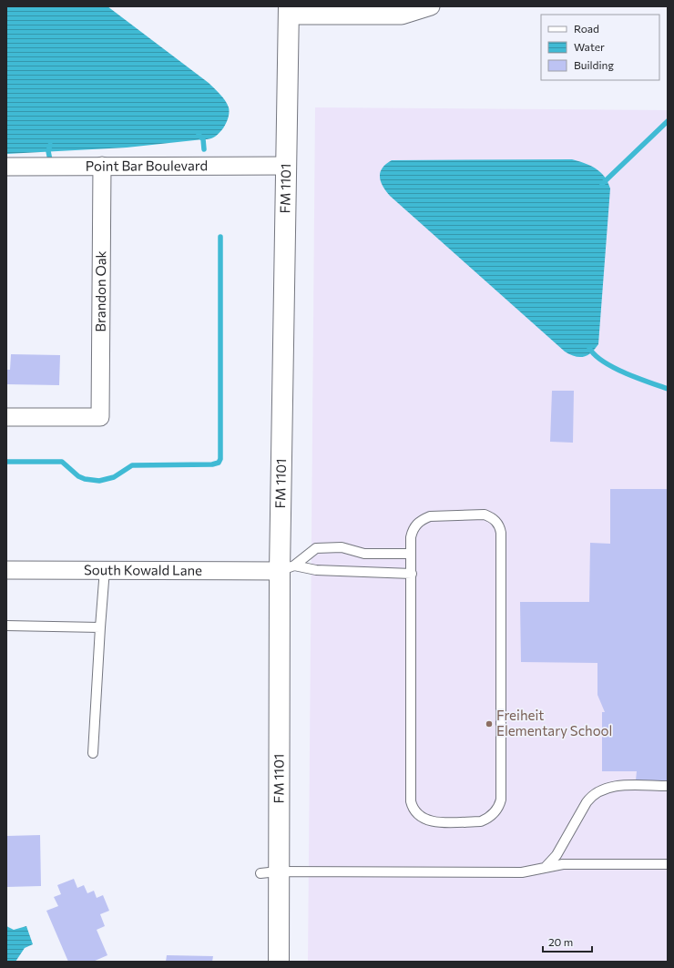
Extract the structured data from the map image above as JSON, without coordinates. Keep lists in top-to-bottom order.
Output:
{
  "streets": {
    "main road": ["FM 1101"],
    "street": ["Point Bar Boulevard", "Brandon Oak", "South Kowald Lane"]
  },
  "crossings": [
    ["Point Bar Boulevard", "FM 1101"],
    ["Point Bar Boulevard", "Brandon Oak"],
    ["FM 1101", "South Kowald Lane"]
  ],
  "places": ["Freiheit Elementary School"],
  "legend": ["Road", "Water", "Building"],
  "scale_bar": "20 m"
}
